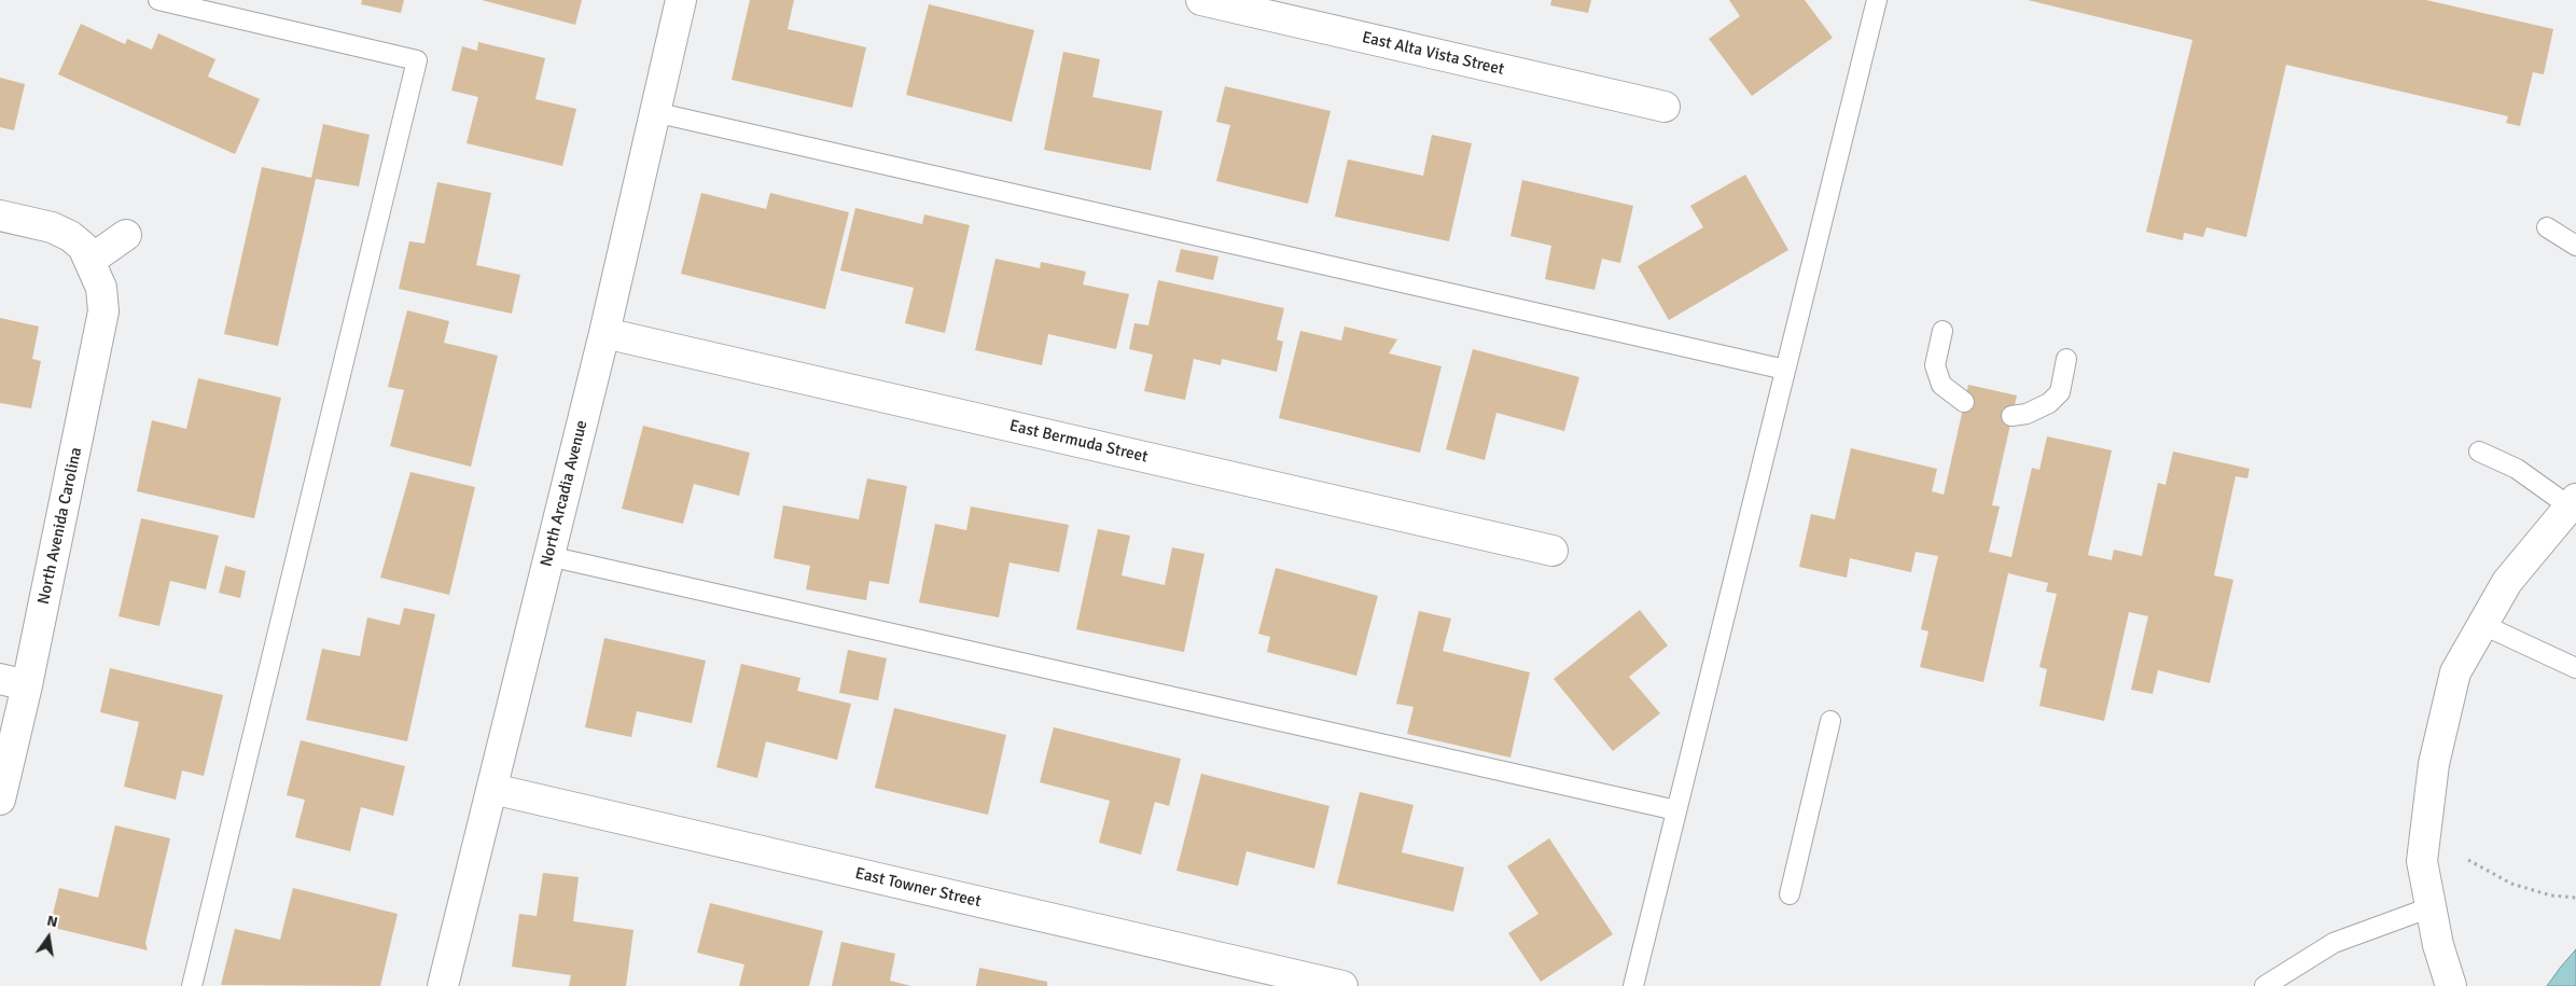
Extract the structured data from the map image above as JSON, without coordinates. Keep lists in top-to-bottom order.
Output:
{
  "streets": {
    "street": [
      "East Alta Vista Street",
      "East Bermuda Street",
      "North Arcadia Avenue",
      "North Avenida Carolina",
      "East Towner Street"
    ]
  },
  "crossings": [
    ["East Bermuda Street", "North Arcadia Avenue"],
    ["North Arcadia Avenue", "East Towner Street"]
  ],
  "north": "top"
}
